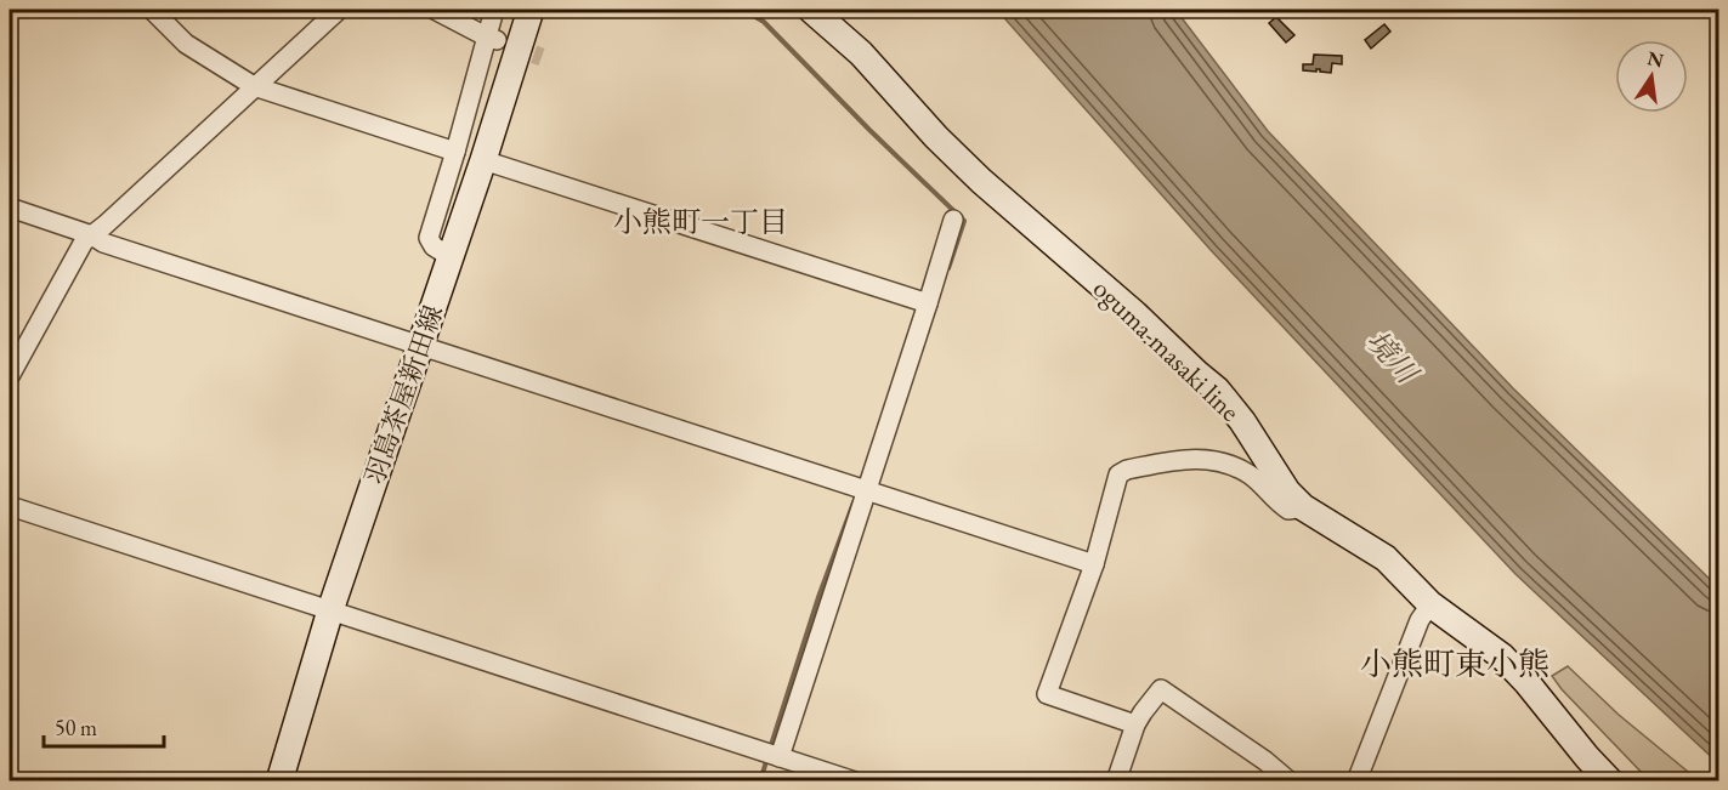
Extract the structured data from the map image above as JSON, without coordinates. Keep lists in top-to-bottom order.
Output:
{
  "streets": {
    "main road": ["oguma-masaki line", "羽島茶屋新田線"]
  },
  "districts": ["小熊町一丁目", "小熊町東小熊"],
  "water": ["境川"],
  "scale_bar": "50 m",
  "north": "top"
}
